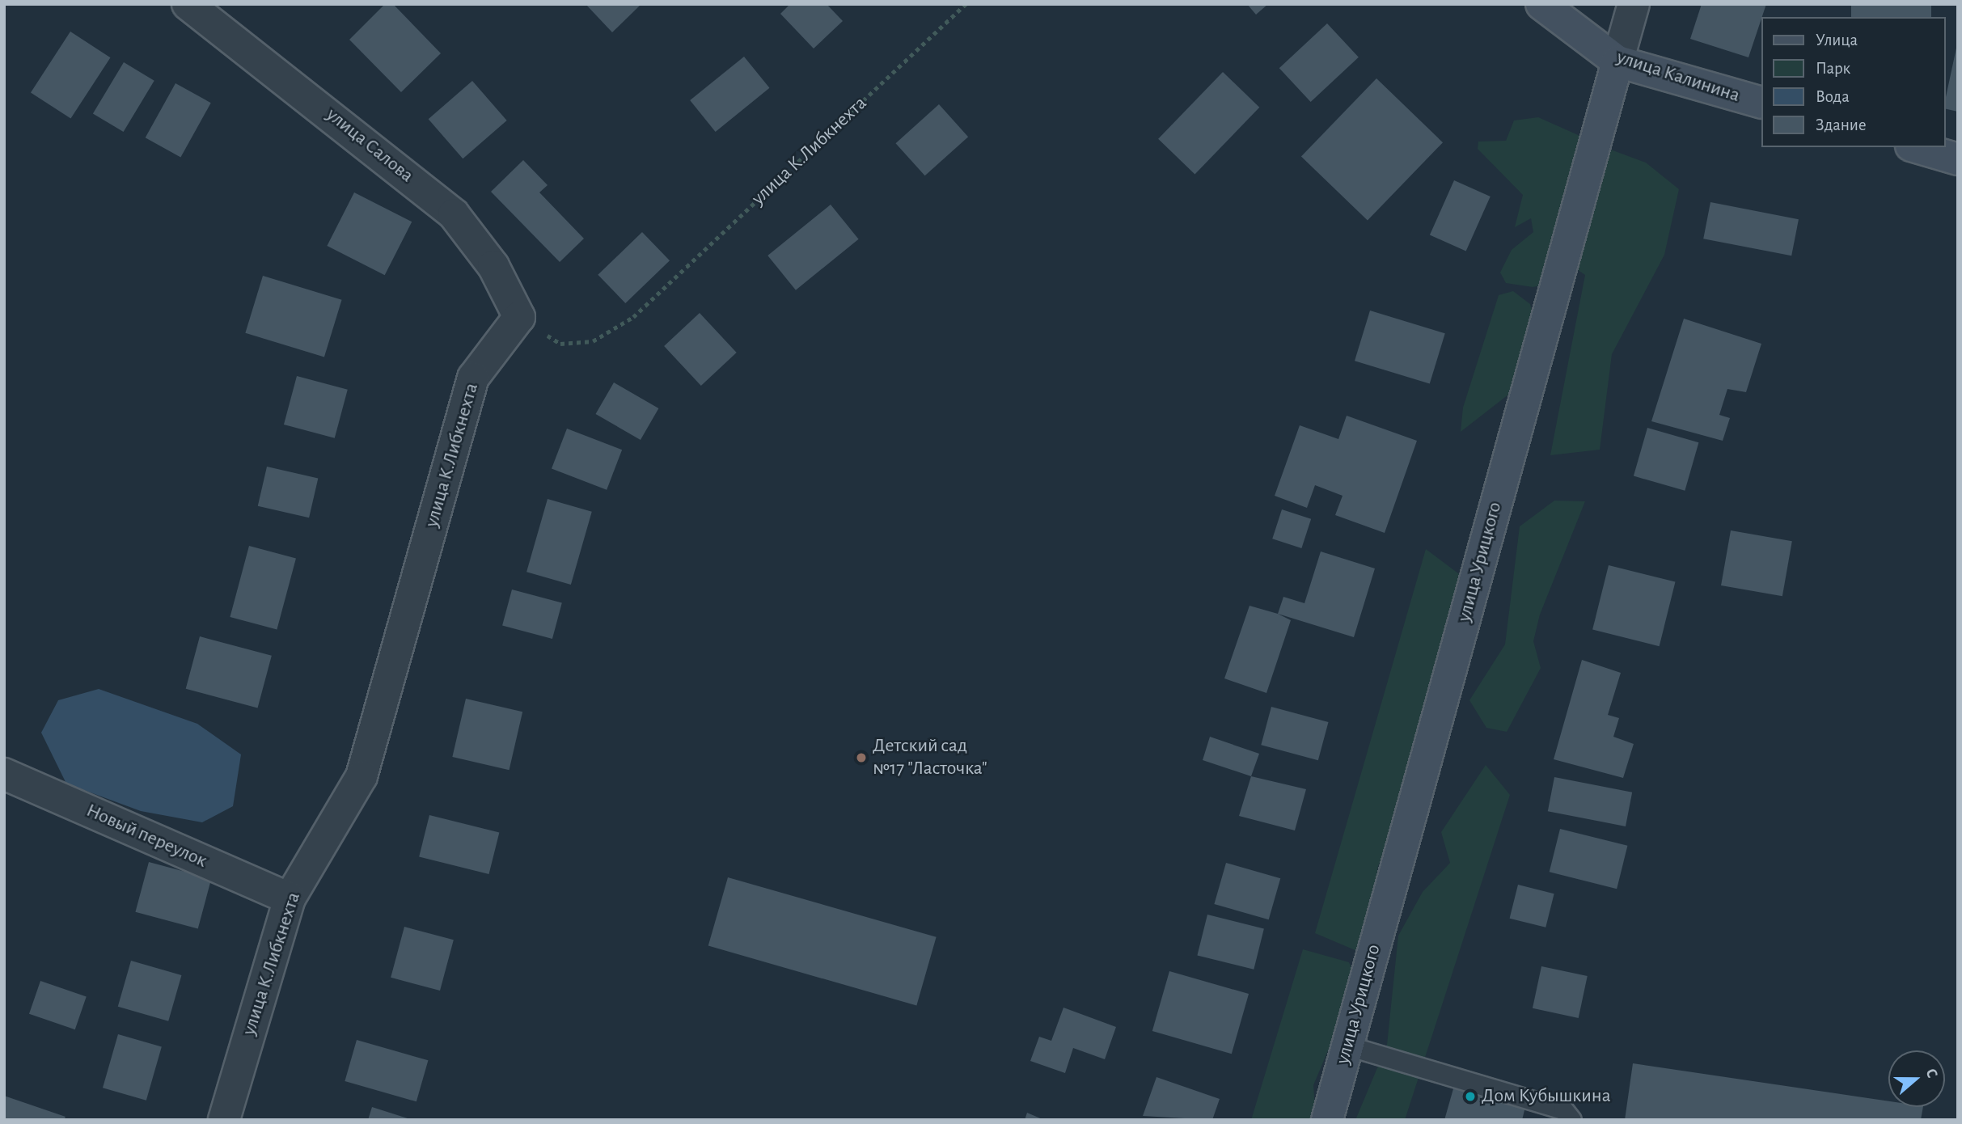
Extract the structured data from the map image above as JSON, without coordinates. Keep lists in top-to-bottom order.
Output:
{
  "streets": {
    "street": [
      "улица Калинина",
      "улица Салова",
      "улица К.Либкнехта",
      "улица Урицкого",
      "Новый переулок"
    ]
  },
  "crossings": [
    ["улица Калинина", "улица Урицкого"],
    ["улица Салова", "улица К.Либкнехта"],
    ["улица К.Либкнехта", "Новый переулок"]
  ],
  "places": ["Детский сад №17 \"Ласточка\"", "Дом Кубышкина"],
  "legend": [
    "Улица",
    "Парк",
    "Вода",
    "Здание"
  ],
  "north": "right"
}
